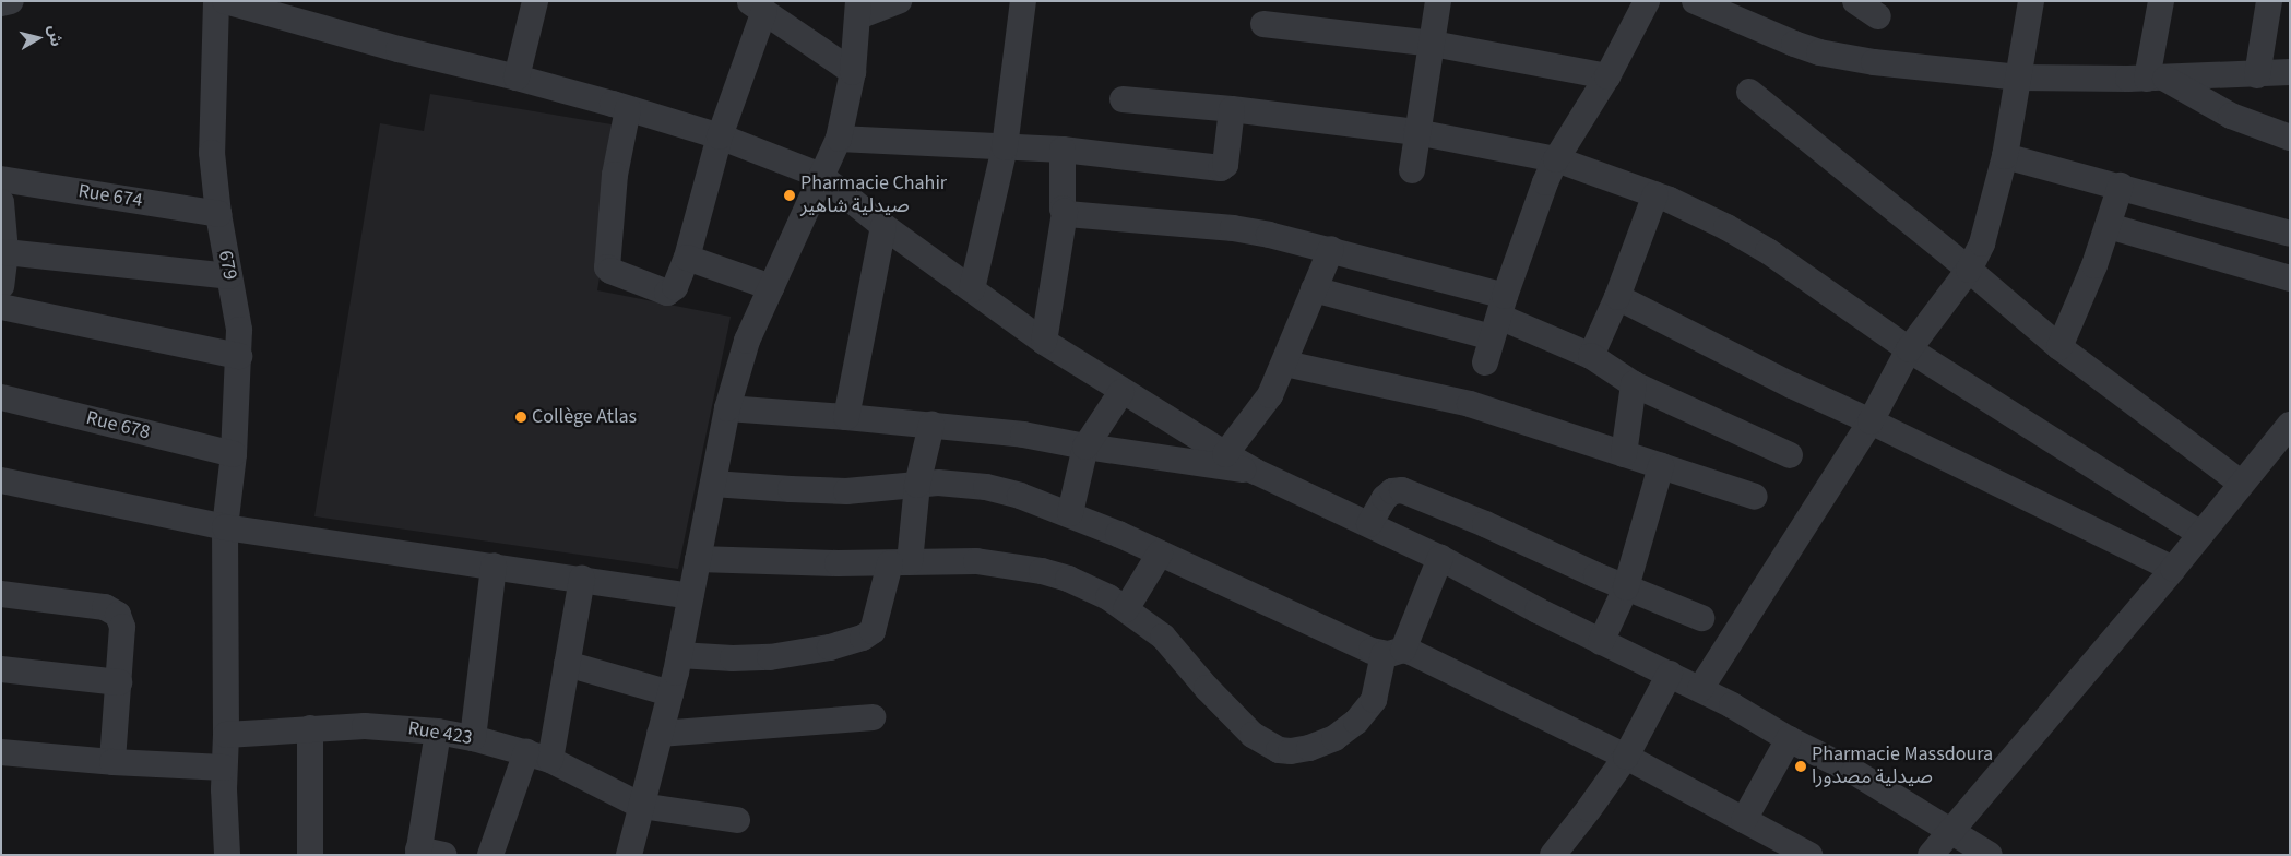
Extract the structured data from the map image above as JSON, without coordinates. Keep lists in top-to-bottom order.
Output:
{
  "streets": {
    "street": [
      "Rue 674",
      "679",
      "Rue 678",
      "Rue 423"
    ]
  },
  "crossings": [
    ["Rue 674", "679"],
    ["679", "Rue 678"],
    ["679", "Rue 423"]
  ],
  "places": ["Pharmacie Chahir صيدلية شاهير", "Collège Atlas", "Pharmacie Massdoura صيدلية مصدورا"],
  "north": "right"
}
